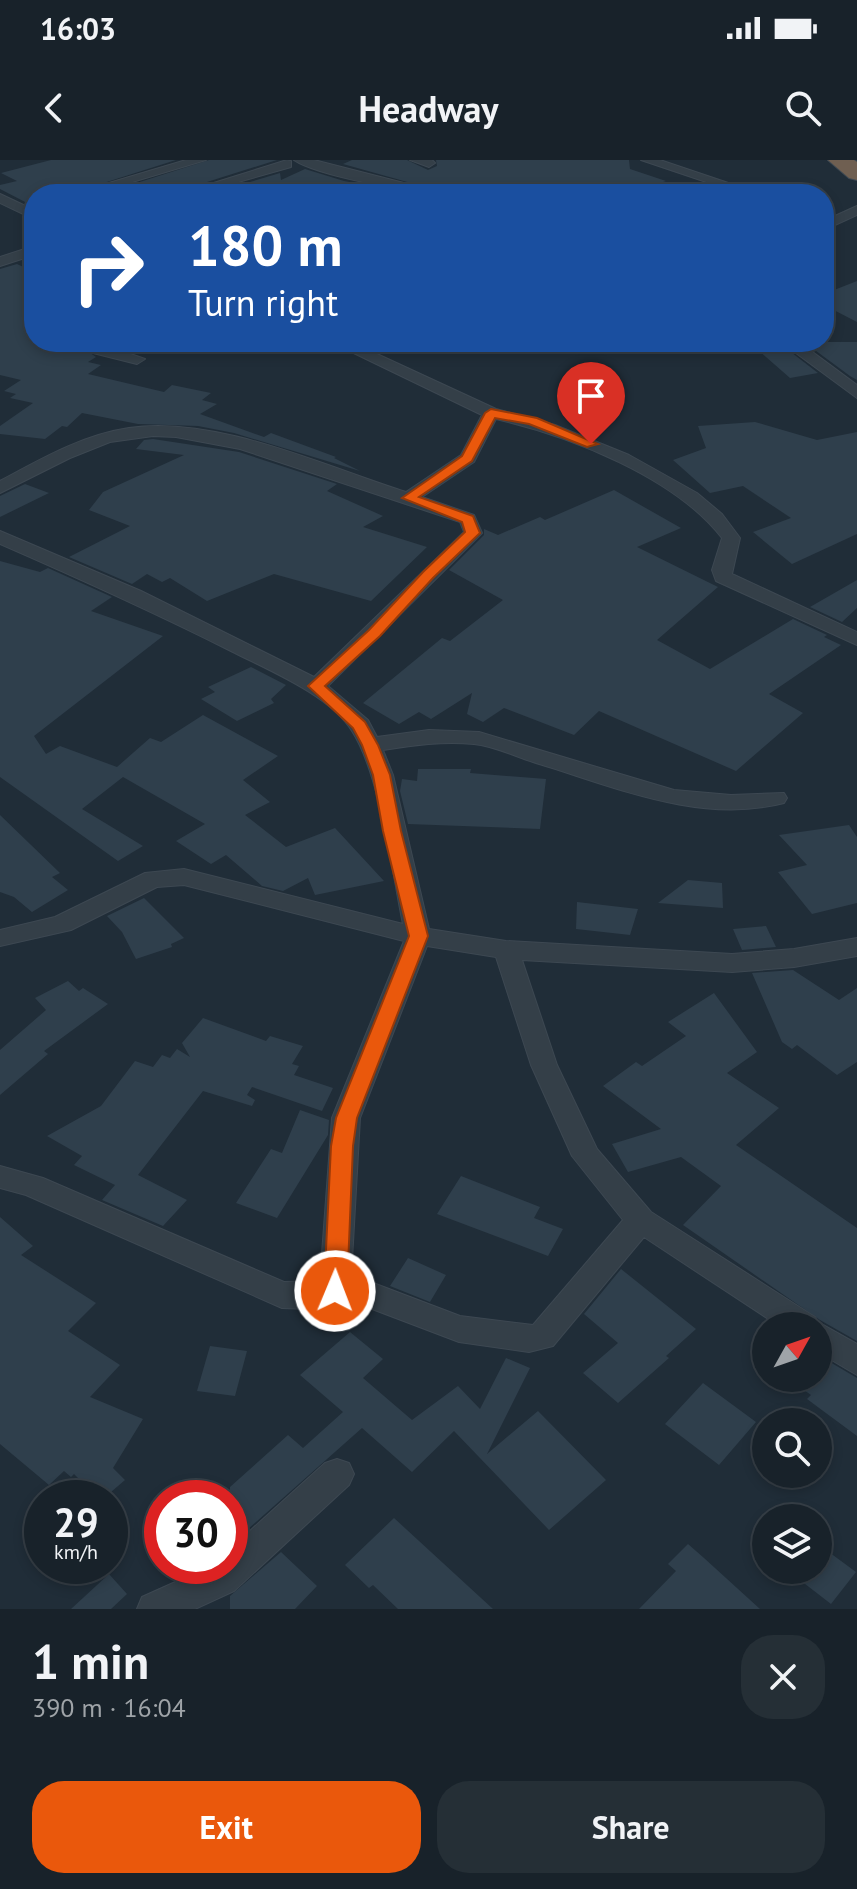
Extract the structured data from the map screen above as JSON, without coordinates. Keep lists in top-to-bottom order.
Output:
{
  "north": "top right",
  "page": {
    "status": "16:03",
    "header": "Headway",
    "turn": ["180 m", "Turn right"],
    "speed": "29 km/h",
    "limit": "30",
    "heading": ["1 min", "390 m · 16:04"],
    "buttons": ["Exit", "Share"]
  }
}
